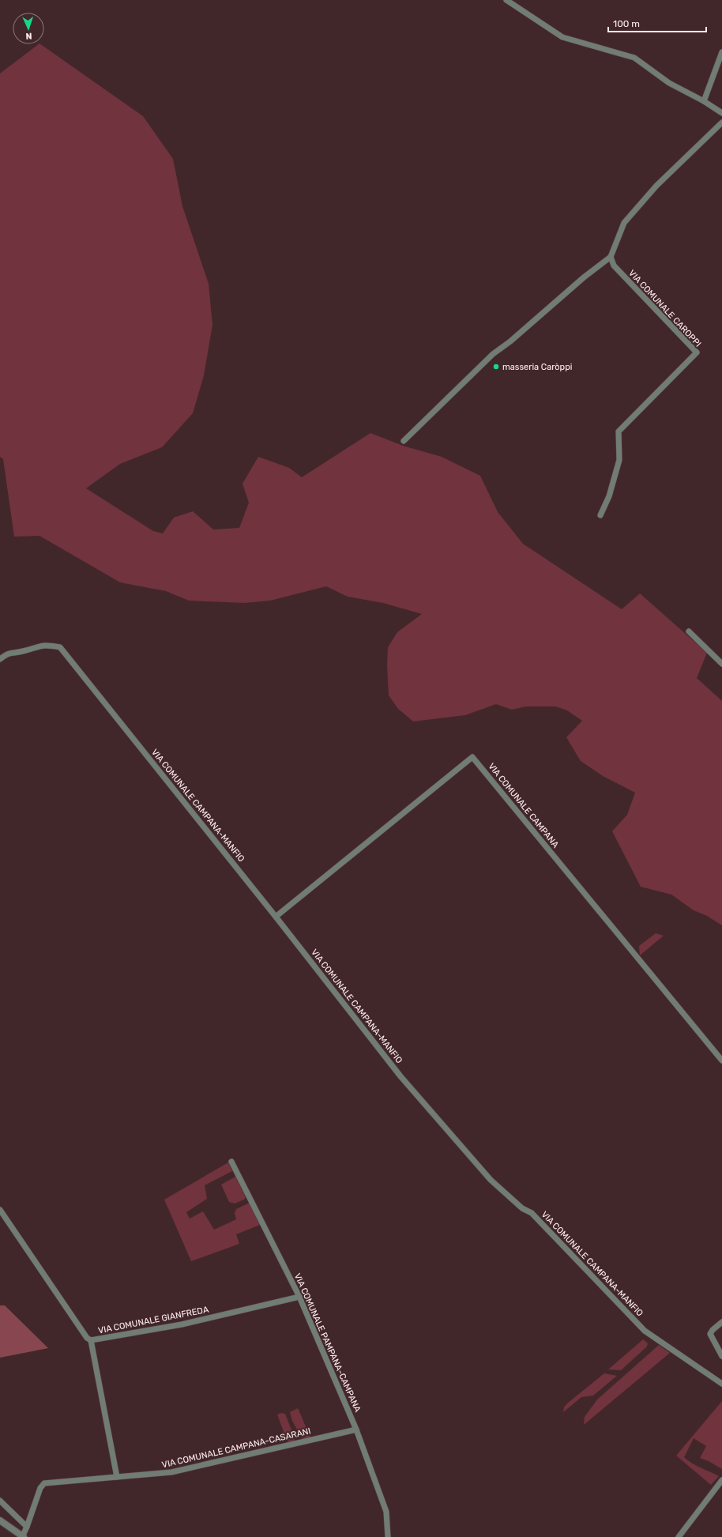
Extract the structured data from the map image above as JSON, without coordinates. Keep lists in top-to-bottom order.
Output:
{
  "streets": {
    "street": [
      "VIA COMUNALE CAROPPI",
      "VIA COMUNALE CAMPANA-MANFIO",
      "VIA COMUNALE CAMPANA",
      "VIA COMUNALE GIANFREDA",
      "VIA COMUNALE PAMPANA-CAMPANA",
      "VIA COMUNALE CAMPANA-CASARANI"
    ]
  },
  "crossings": [
    ["VIA COMUNALE CAMPANA-MANFIO", "VIA COMUNALE CAMPANA"],
    ["VIA COMUNALE GIANFREDA", "VIA COMUNALE PAMPANA-CAMPANA"],
    ["VIA COMUNALE PAMPANA-CAMPANA", "VIA COMUNALE CAMPANA-CASARANI"]
  ],
  "places": ["masseria Caròppi"],
  "scale_bar": "100 m",
  "north": "bottom"
}
